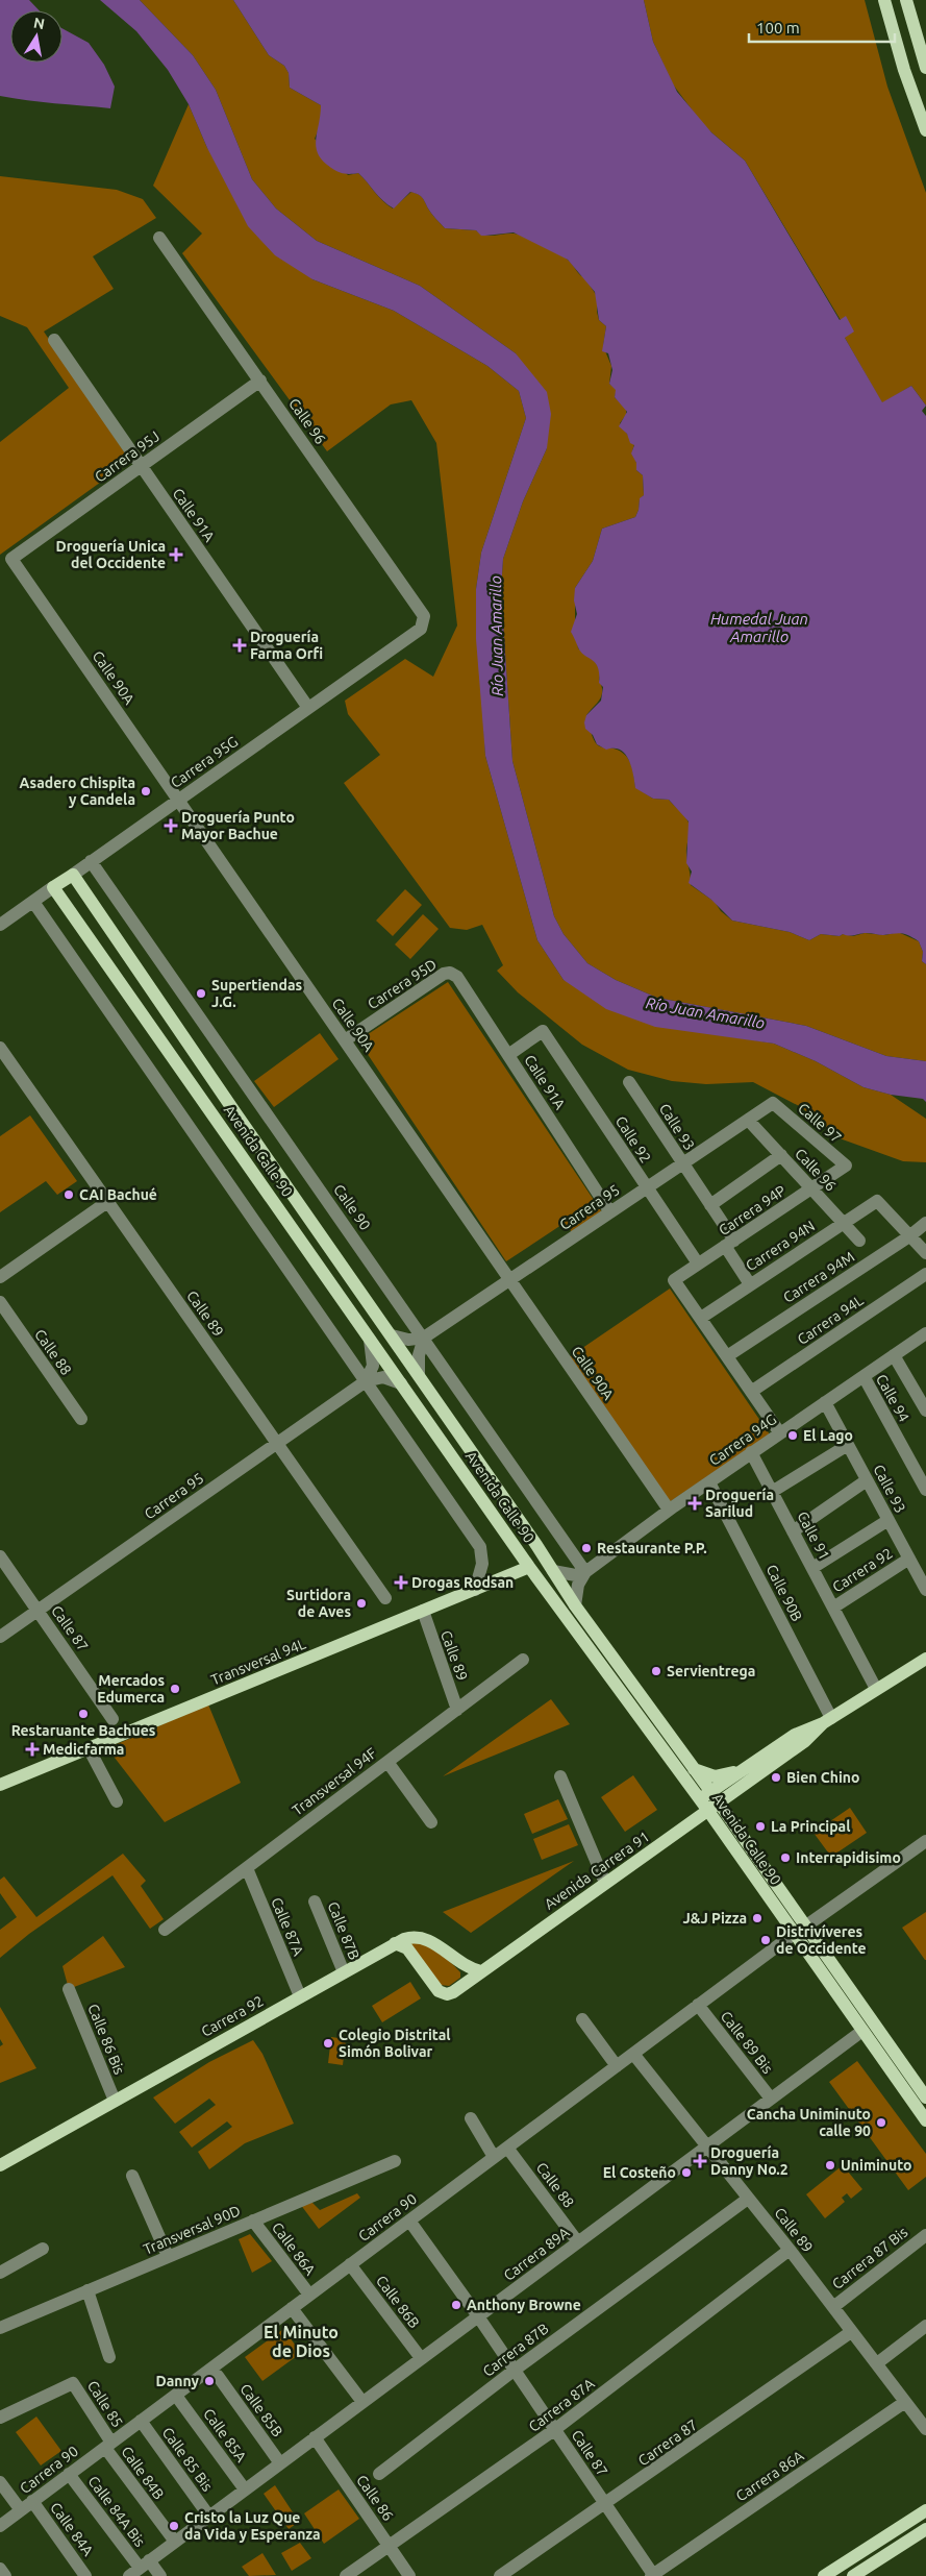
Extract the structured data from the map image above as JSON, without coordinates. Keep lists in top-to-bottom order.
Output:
{
  "streets": {
    "main road": [
      "Carrera 95G",
      "Avenida Calle 90",
      "Carrera 92",
      "Transversal 94L",
      "Avenida Carrera 91"
    ],
    "street": [
      "Calle 96",
      "Carrera 95J",
      "Calle 91A",
      "Calle 90A",
      "Carrera 95D",
      "Calle 97",
      "Calle 93",
      "Calle 92",
      "Calle 90",
      "Carrera 95",
      "Carrera 94P",
      "Carrera 94N",
      "Carrera 94M",
      "Calle 89",
      "Carrera 94L",
      "Calle 88",
      "Calle 94",
      "Carrera 94G",
      "Calle 91",
      "Calle 90B",
      "Calle 87",
      "Transversal 94F",
      "Calle 87A",
      "Calle 87B",
      "Calle 86 Bis",
      "Calle 89 Bis",
      "Carrera 90",
      "Transversal 90D",
      "Calle 86A",
      "Carrera 89A",
      "Carrera 87 Bis",
      "Calle 86B",
      "Carrera 87B",
      "Calle 85",
      "Carrera 87A",
      "Calle 85B",
      "Calle 85A",
      "Carrera 87",
      "Calle 85 Bis",
      "Calle 84B",
      "Carrera 86A",
      "Calle 86",
      "Calle 84A Bis",
      "Calle 84A"
    ]
  },
  "crossings": [
    ["Calle 96", "Carrera 95J"],
    ["Calle 96", "Carrera 95G"],
    ["Calle 96", "Carrera 95"],
    ["Calle 96", "Carrera 94P"],
    ["Calle 96", "Carrera 94N"],
    ["Carrera 95J", "Calle 91A"],
    ["Carrera 95J", "Calle 90A"],
    ["Calle 91A", "Carrera 95G"],
    ["Calle 91A", "Carrera 95D"],
    ["Calle 91A", "Calle 92"],
    ["Calle 91A", "Carrera 95"],
    ["Calle 90A", "Carrera 95G"],
    ["Calle 90A", "Carrera 95D"],
    ["Calle 90A", "Carrera 95"],
    ["Calle 90A", "Carrera 94G"],
    ["Carrera 95G", "Avenida Calle 90"],
    ["Carrera 95G", "Calle 90"],
    ["Calle 97", "Carrera 95"],
    ["Calle 97", "Carrera 94P"],
    ["Calle 93", "Carrera 95"],
    ["Calle 93", "Carrera 94P"],
    ["Calle 93", "Carrera 94N"],
    ["Calle 93", "Carrera 94G"],
    ["Calle 93", "Carrera 92"],
    ["Calle 92", "Carrera 95"],
    ["Calle 92", "Carrera 94P"],
    ["Avenida Calle 90", "Carrera 95"],
    ["Avenida Calle 90", "Transversal 94L"],
    ["Avenida Calle 90", "Avenida Carrera 91"],
    ["Avenida Calle 90", "Carrera 90"],
    ["Avenida Calle 90", "Carrera 89A"],
    ["Calle 90", "Carrera 95"],
    ["Calle 90", "Carrera 94G"],
    ["Carrera 95", "Calle 89"],
    ["Carrera 95", "Calle 87"],
    ["Carrera 94P", "Carrera 94N"],
    ["Carrera 94N", "Carrera 94M"],
    ["Calle 89", "Transversal 94L"],
    ["Calle 89", "Transversal 94F"],
    ["Calle 89", "Carrera 90"],
    ["Calle 89", "Carrera 89A"],
    ["Calle 89", "Carrera 87 Bis"],
    ["Calle 89", "Carrera 87B"],
    ["Calle 89", "Carrera 87A"],
    ["Calle 89", "Carrera 87"],
    ["Calle 89", "Carrera 86A"],
    ["Calle 88", "Carrera 90"],
    ["Calle 88", "Carrera 89A"],
    ["Calle 94", "Carrera 94G"],
    ["Carrera 94G", "Calle 91"],
    ["Carrera 94G", "Calle 90B"],
    ["Calle 91", "Carrera 92"],
    ["Calle 91", "Avenida Carrera 91"],
    ["Carrera 92", "Avenida Carrera 91"],
    ["Carrera 92", "Calle 87A"],
    ["Carrera 92", "Calle 87B"],
    ["Carrera 92", "Calle 86 Bis"],
    ["Calle 90B", "Avenida Carrera 91"],
    ["Calle 87", "Carrera 90"],
    ["Calle 87", "Carrera 89A"],
    ["Calle 87", "Carrera 87B"],
    ["Calle 87", "Carrera 87A"],
    ["Calle 87", "Carrera 87"],
    ["Calle 87", "Carrera 86A"],
    ["Transversal 94F", "Calle 87A"],
    ["Calle 89 Bis", "Carrera 90"],
    ["Calle 89 Bis", "Carrera 89A"],
    ["Carrera 90", "Calle 86A"],
    ["Carrera 90", "Calle 86B"],
    ["Carrera 90", "Calle 85"],
    ["Carrera 90", "Calle 85 Bis"],
    ["Carrera 90", "Calle 84B"],
    ["Carrera 90", "Calle 84A Bis"],
    ["Carrera 90", "Calle 84A"],
    ["Transversal 90D", "Calle 86A"],
    ["Carrera 89A", "Calle 86B"],
    ["Carrera 89A", "Calle 85B"],
    ["Carrera 89A", "Calle 85A"],
    ["Carrera 89A", "Calle 85 Bis"],
    ["Carrera 89A", "Calle 84B"],
    ["Carrera 89A", "Calle 86"],
    ["Carrera 89A", "Calle 84A Bis"],
    ["Calle 85", "Calle 84B"],
    ["Carrera 87A", "Calle 86"]
  ],
  "districts": ["El Minuto de Dios"],
  "water": ["Humedal Juan Amarillo", "Río Juan Amarillo"],
  "places": {
    "health": [
      "Droguería Unica del Occidente",
      "Droguería Farma Orfi",
      "Droguería Punto Mayor Bachue",
      "Droguería Sarilud",
      "Drogas Rodsan",
      "Medicfarma",
      "Droguería Danny No.2"
    ],
    "other": [
      "Asadero Chispita y Candela",
      "Supertiendas J.G.",
      "CAI Bachué",
      "El Lago",
      "Restaurante P.P.",
      "Surtidora de Aves",
      "Servientrega",
      "Mercados Edumerca",
      "Restaruante Bachues",
      "Bien Chino",
      "La Principal",
      "Interrapidisimo",
      "J&J Pizza",
      "Distrivíveres de Occidente",
      "Colegio Distrital Simón Bolivar",
      "Cancha Uniminuto calle 90",
      "Uniminuto",
      "El Costeño",
      "Anthony Browne",
      "Danny",
      "Cristo la Luz Que da Vida y Esperanza"
    ]
  },
  "scale_bar": "100 m",
  "north": "top"
}
